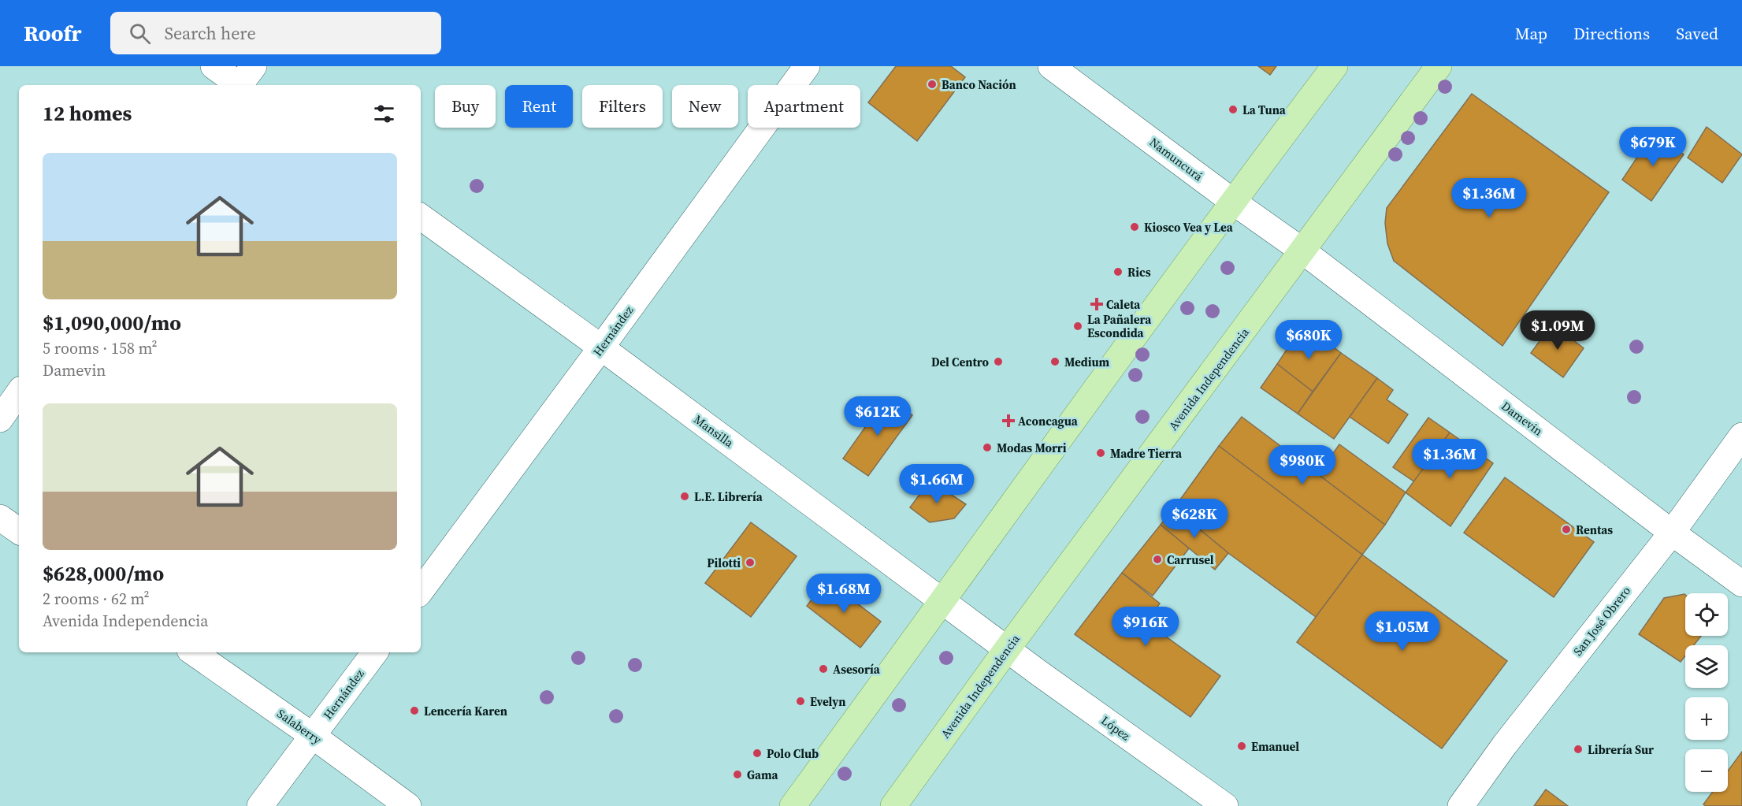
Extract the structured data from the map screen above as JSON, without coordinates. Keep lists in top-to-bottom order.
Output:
{
  "streets": {
    "main road": ["Avenida Independencia"],
    "street": [
      "Namuncurá",
      "Hernández",
      "Damevin",
      "Mansilla",
      "San José Obrero",
      "Salaberry",
      "López"
    ]
  },
  "crossings": [
    ["Namuncurá", "Avenida Independencia"],
    ["Namuncurá", "Damevin"],
    ["Hernández", "Mansilla"],
    ["Hernández", "Salaberry"],
    ["Avenida Independencia", "Damevin"],
    ["Avenida Independencia", "Mansilla"],
    ["Avenida Independencia", "López"],
    ["Damevin", "San José Obrero"],
    ["Mansilla", "López"]
  ],
  "places": {
    "other": [
      "Banco Nación",
      "La Tuna",
      "Kiosco Vea y Lea",
      "Rics",
      "La Pañalera Escondida",
      "Del Centro",
      "Medium",
      "Modas Morri",
      "Madre Tierra",
      "L.E. Librería",
      "Rentas",
      "Carrusel",
      "Pilotti",
      "Asesoría",
      "Evelyn",
      "Lencería Karen",
      "Emanuel",
      "Librería Sur",
      "Polo Club",
      "Gama"
    ],
    "health": ["Caleta", "Aconcagua"]
  },
  "page": {
    "header": "Roofr",
    "search": "Search here",
    "nav": ["Map", "Directions", "Saved"],
    "chip": [
      "Buy",
      "Rent",
      "Filters",
      "New",
      "Apartment"
    ],
    "heading": "12 homes",
    "price": [
      "$679K",
      "$1.36M",
      "$1.09M",
      "$680K",
      "$612K",
      "$1.36M",
      "$980K",
      "$1.66M",
      "$628K",
      "$1.68M",
      "$916K",
      "$1.05M"
    ],
    "list": [
      {
        "name": "$1,090,000/mo",
        "note": "5 rooms · 158 m² · Damevin"
      },
      {
        "name": "$628,000/mo",
        "note": "2 rooms · 62 m² · Avenida Independencia"
      }
    ],
    "map_buttons": ["+", "−"]
  }
}
